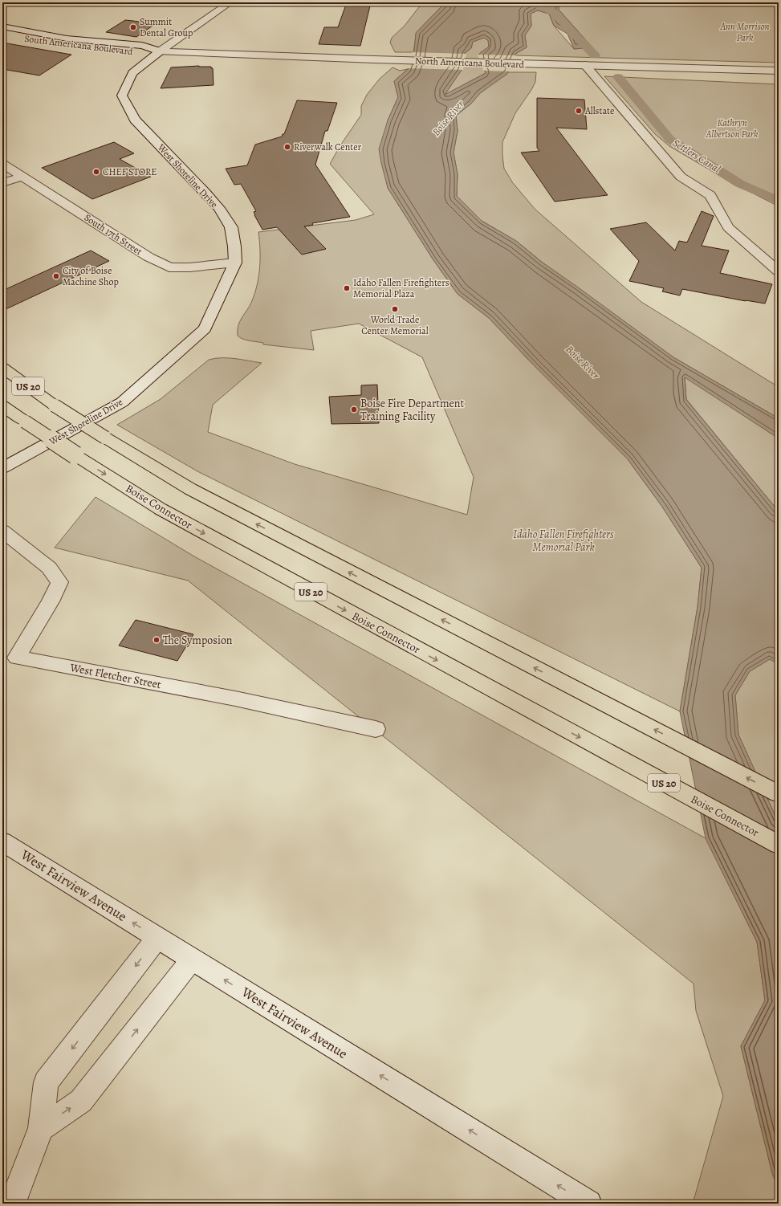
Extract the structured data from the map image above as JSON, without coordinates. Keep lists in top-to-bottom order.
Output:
{
  "streets": {
    "highway": ["US 20", "Boise Connector"],
    "street": [
      "South Americana Boulevard",
      "North Americana Boulevard",
      "West Shoreline Drive",
      "South 17th Street",
      "West Fletcher Street",
      "West Fairview Avenue"
    ]
  },
  "crossings": [
    ["South Americana Boulevard", "North Americana Boulevard"],
    ["South Americana Boulevard", "West Shoreline Drive"],
    ["North Americana Boulevard", "West Shoreline Drive"],
    ["West Shoreline Drive", "South 17th Street"]
  ],
  "one_way": ["West Fairview Avenue"],
  "water": ["Boise River", "Settlers Canal"],
  "parks": ["Ann Morrison Park", "Kathryn Albertson Park", "Idaho Fallen Firefighters Memorial Park"],
  "places": [
    "Summit Dental Group",
    "Allstate",
    "Riverwalk Center",
    "CHEF'STORE",
    "City of Boise Machine Shop",
    "Idaho Fallen Firefighters Memorial Plaza",
    "World Trade Center Memorial",
    "Boise Fire Department Training Facility",
    "The Symposion"
  ]
}
